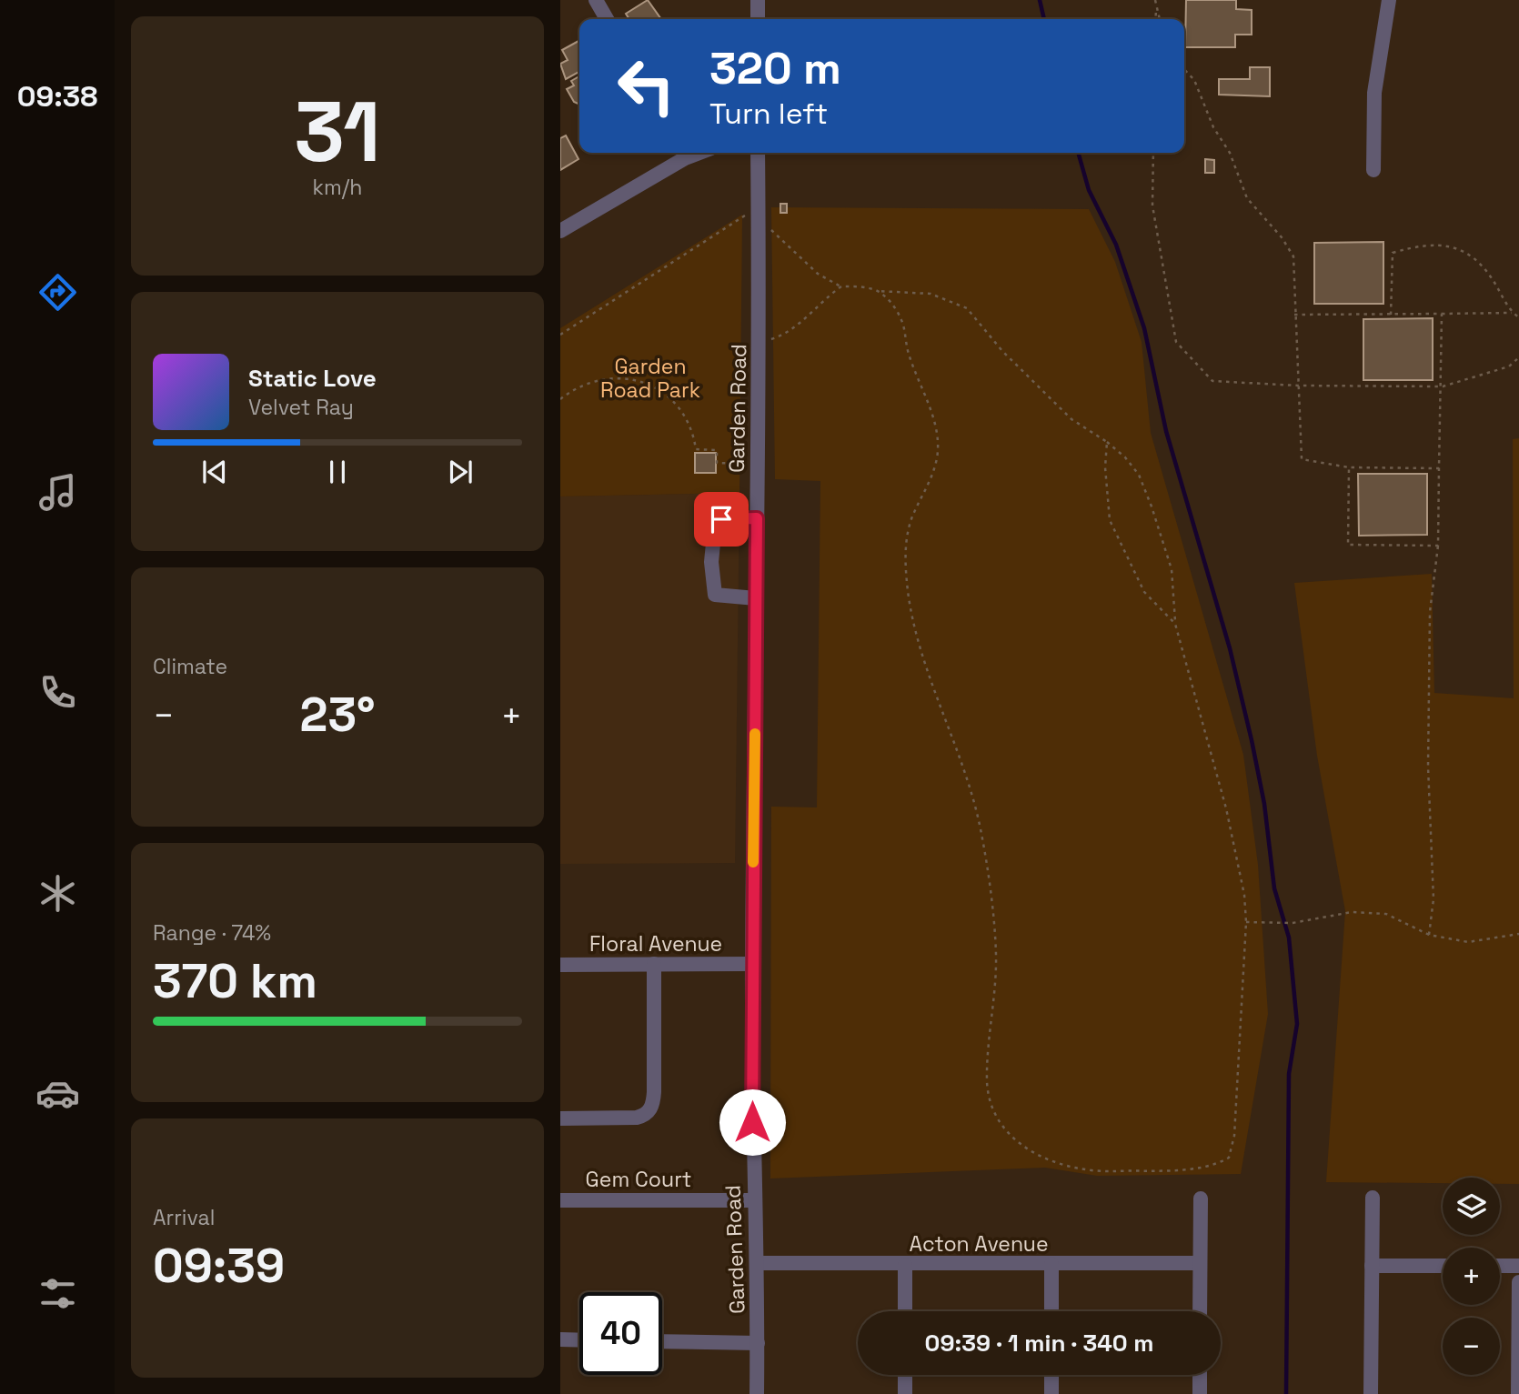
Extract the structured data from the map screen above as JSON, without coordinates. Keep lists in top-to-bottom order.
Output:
{
  "streets": {
    "street": [
      "Garden Road",
      "Floral Avenue",
      "Gem Court",
      "Acton Avenue"
    ]
  },
  "crossings": [
    ["Garden Road", "Floral Avenue"],
    ["Garden Road", "Gem Court"],
    ["Garden Road", "Acton Avenue"]
  ],
  "parks": ["Garden Road Park"],
  "page": {
    "tabs": "09:38",
    "tile": [
      ["31", "km/h"],
      "Climate",
      ["Range · 74%", "370 km"],
      ["Arrival", "09:39"]
    ],
    "turn": ["320 m", "Turn left"],
    "song": ["Static Love", "Velvet Ray"],
    "heat": ["−", "23°", "+"],
    "map_buttons": ["+", "−"],
    "limit": "40",
    "trip": "09:39 · 1 min · 340 m"
  }
}
